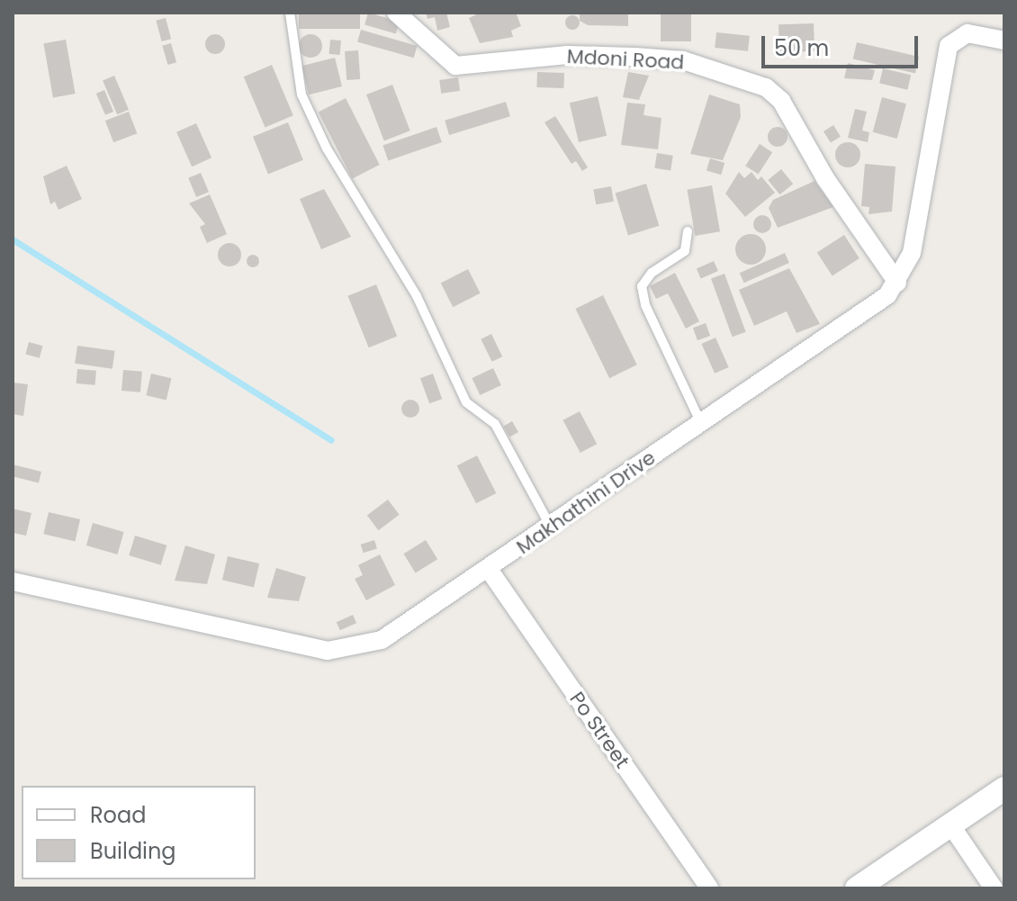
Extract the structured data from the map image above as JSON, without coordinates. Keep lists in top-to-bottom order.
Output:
{
  "streets": {
    "street": ["Mdoni Road", "Makhathini Drive", "Po Street"]
  },
  "crossings": [
    ["Mdoni Road", "Makhathini Drive"],
    ["Makhathini Drive", "Po Street"]
  ],
  "legend": ["Road", "Building"],
  "scale_bar": "50 m"
}
